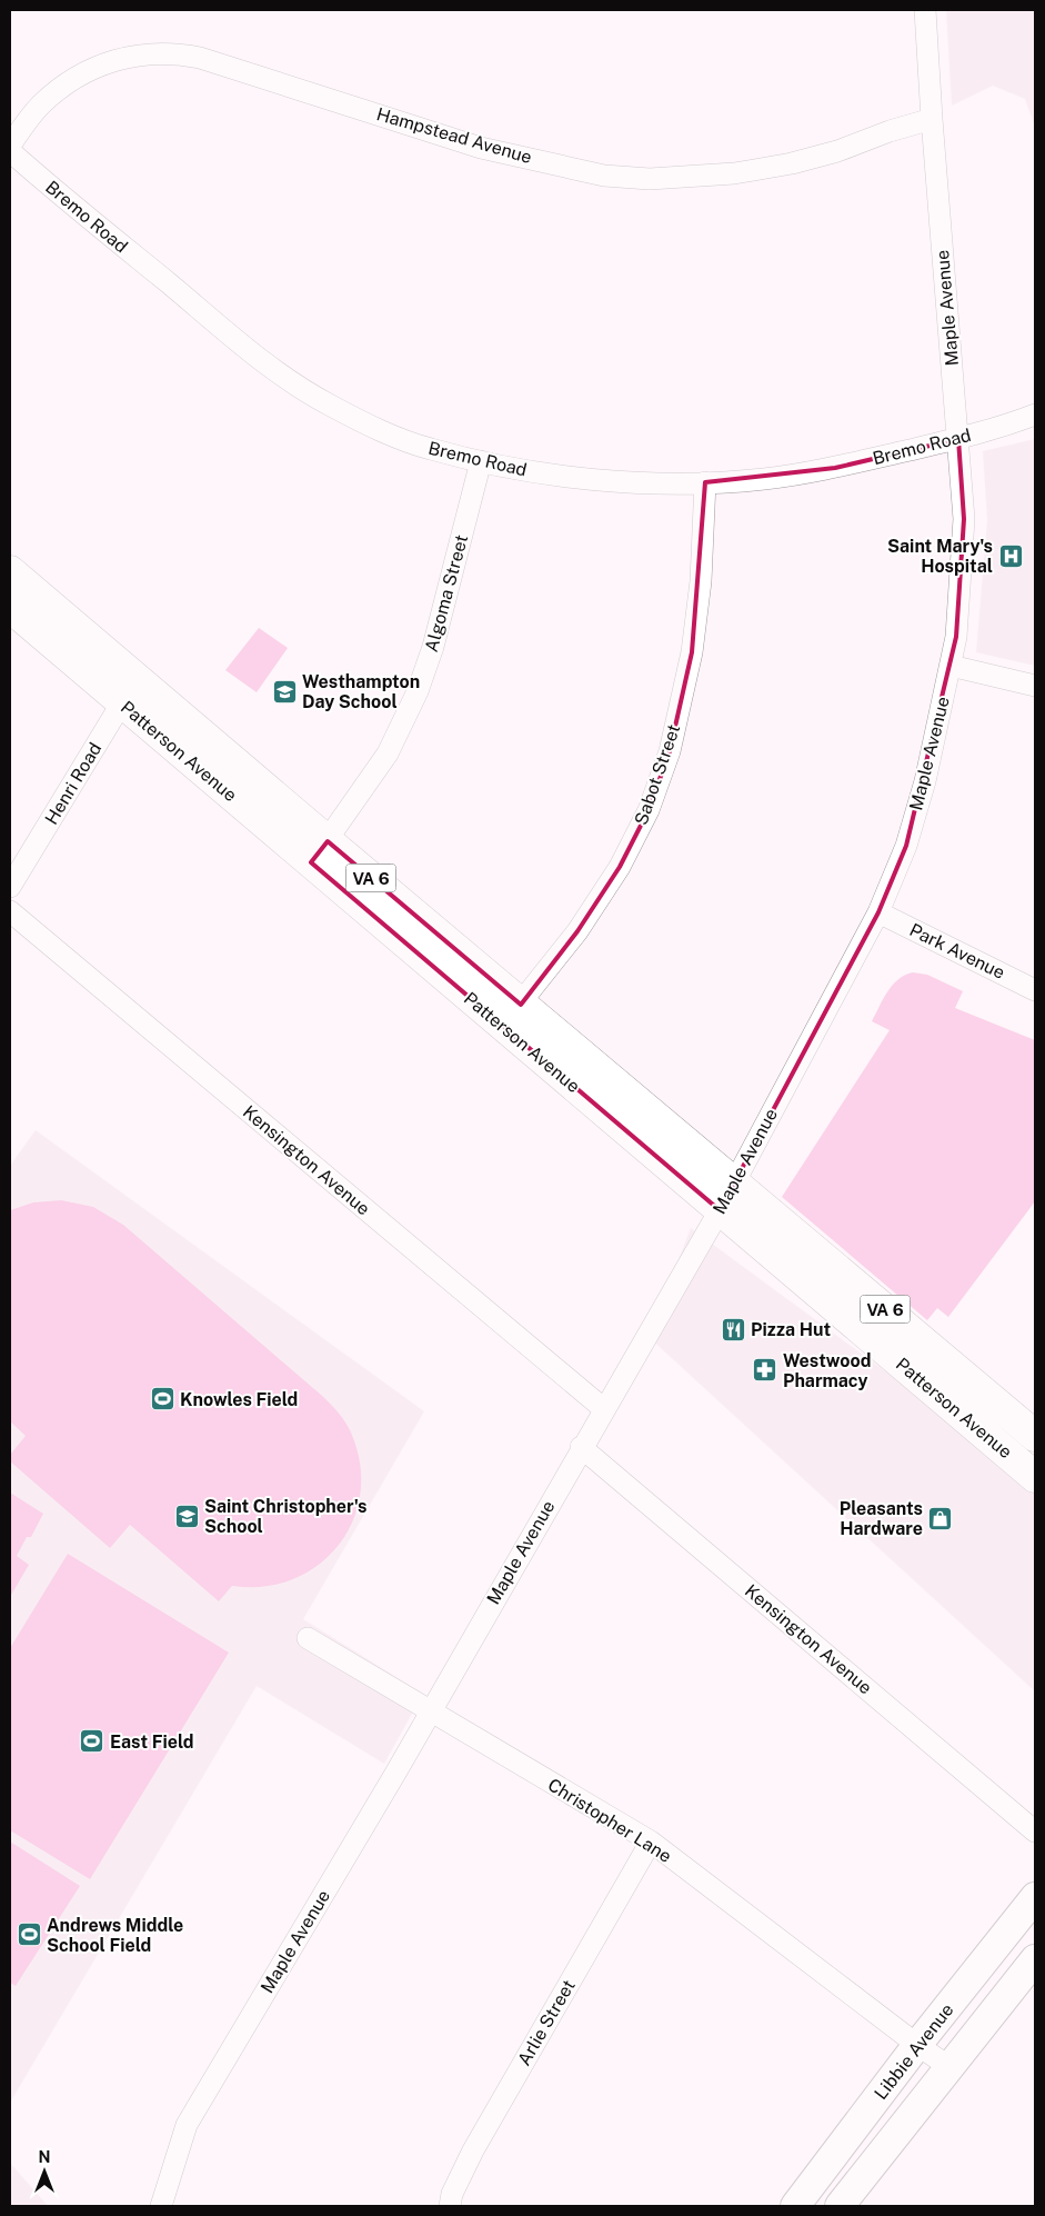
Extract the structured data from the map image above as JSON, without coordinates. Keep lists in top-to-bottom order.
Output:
{
  "streets": {
    "main road": ["Patterson Avenue", "VA 6", "Libbie Avenue"],
    "street": [
      "Hampstead Avenue",
      "Bremo Road",
      "Maple Avenue",
      "Algoma Street",
      "Sabot Street",
      "Henri Road",
      "Park Avenue",
      "Kensington Avenue",
      "Christopher Lane",
      "Arlie Street"
    ]
  },
  "crossings": [
    ["Hampstead Avenue", "Maple Avenue"],
    ["Bremo Road", "Maple Avenue"],
    ["Bremo Road", "Algoma Street"],
    ["Bremo Road", "Sabot Street"],
    ["Maple Avenue", "Patterson Avenue"],
    ["Maple Avenue", "Park Avenue"],
    ["Maple Avenue", "Kensington Avenue"],
    ["Maple Avenue", "Christopher Lane"],
    ["Algoma Street", "Patterson Avenue"],
    ["Patterson Avenue", "Sabot Street"],
    ["Patterson Avenue", "Henri Road"],
    ["Christopher Lane", "Arlie Street"],
    ["Christopher Lane", "Libbie Avenue"]
  ],
  "places": {
    "hospital": ["Saint Mary's Hospital"],
    "school or university": ["Westhampton Day School", "Saint Christopher's School"],
    "restaurant": ["Pizza Hut"],
    "pharmacy": ["Westwood Pharmacy"],
    "sports": ["Knowles Field", "East Field", "Andrews Middle School Field"],
    "shop": ["Pleasants Hardware"]
  },
  "north": "top"
}
